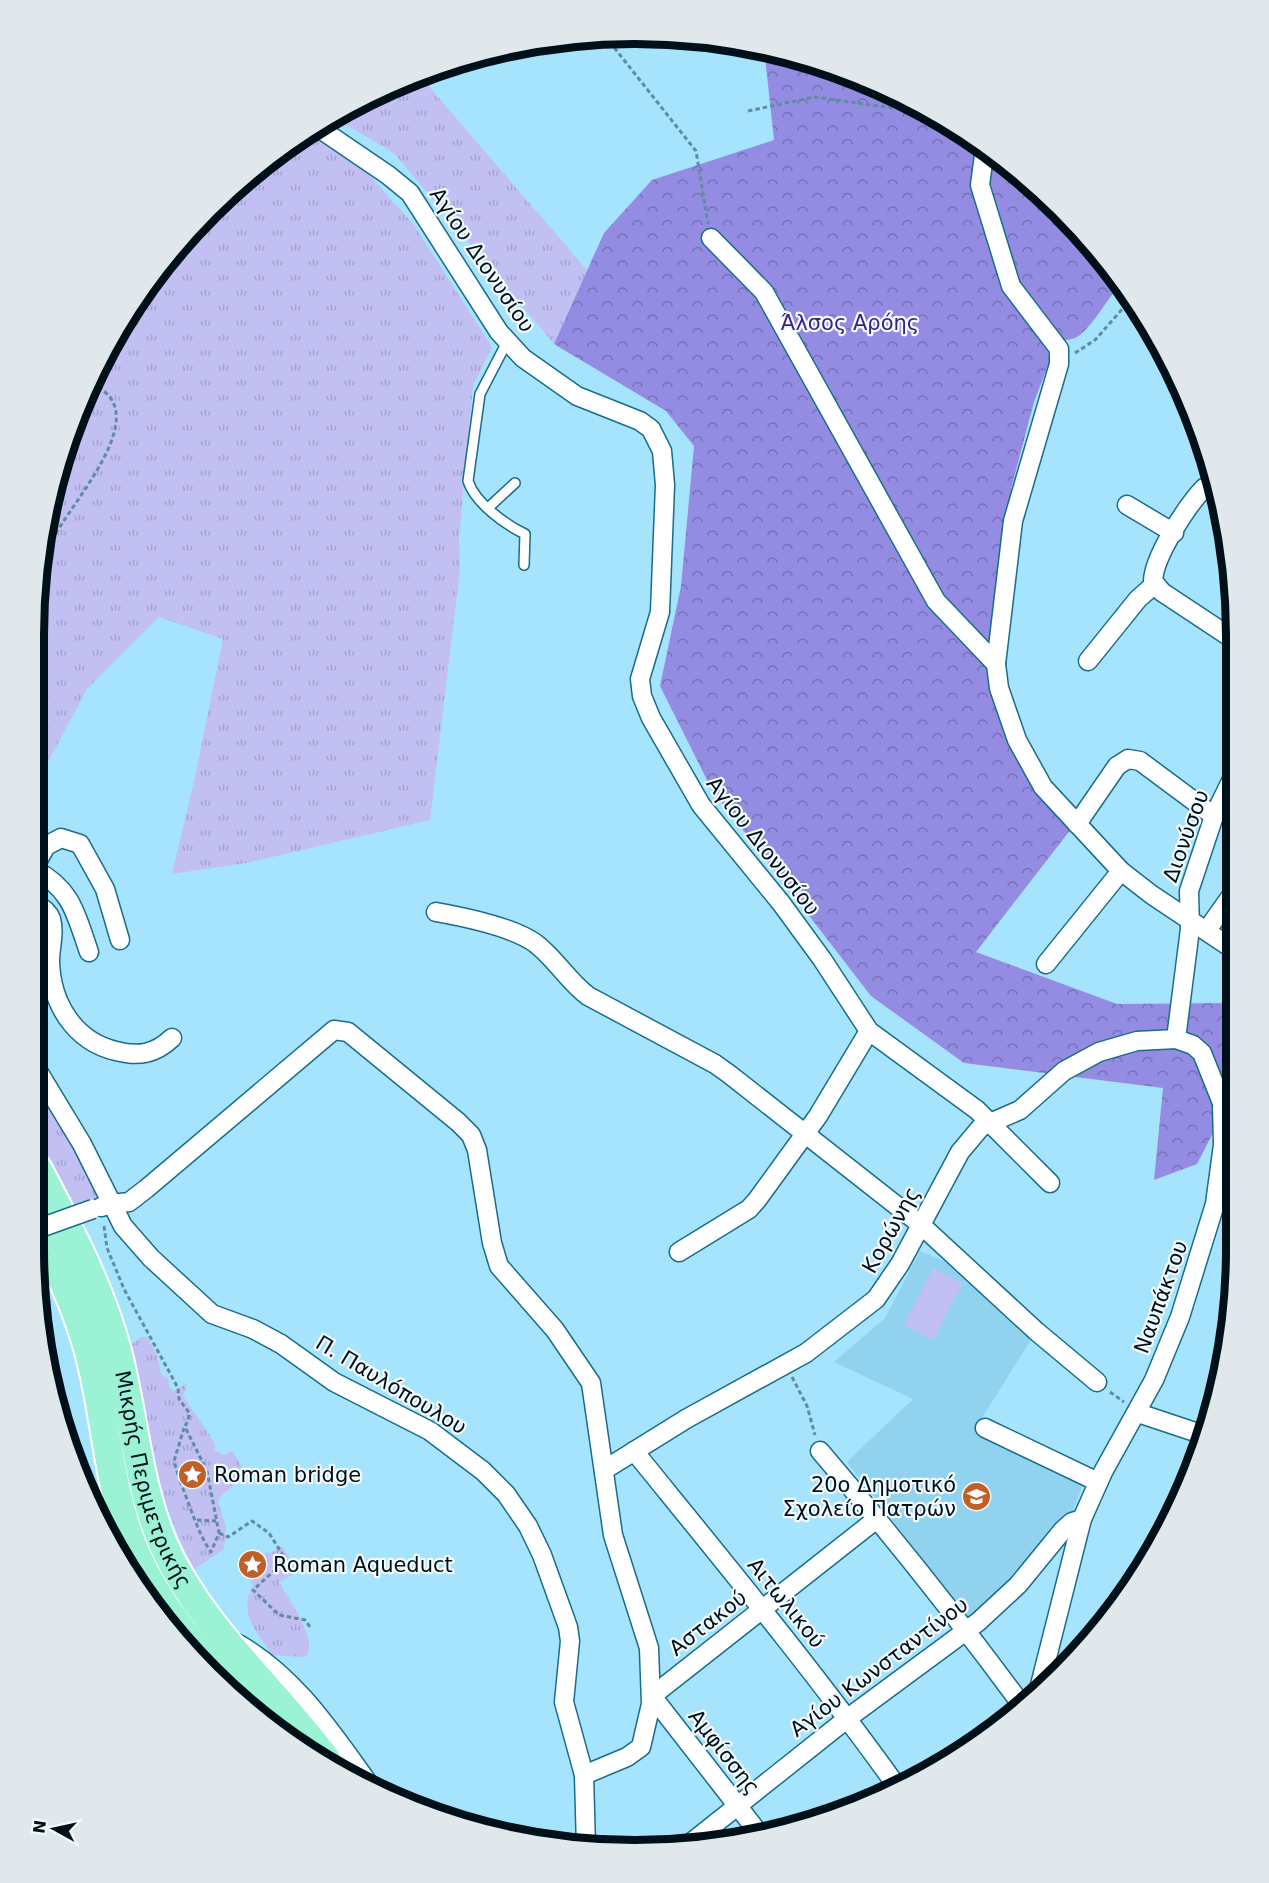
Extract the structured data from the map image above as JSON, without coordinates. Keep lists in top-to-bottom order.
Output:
{
  "streets": {
    "main road": ["Μικρής Περιμετρικής"],
    "street": [
      "Αγίου Διονυσίου",
      "Διονύσου",
      "Κορώνης",
      "Ναυπάκτου",
      "Π. Παυλόπουλου",
      "Αιτωλικού",
      "Αστακού",
      "Αγίου Κωνσταντίνου",
      "Αμφίσσης"
    ]
  },
  "crossings": [
    ["Κορώνης", "Ναυπάκτου"],
    ["Κορώνης", "Αιτωλικού"],
    ["Ναυπάκτου", "Αγίου Κωνσταντίνου"],
    ["Αιτωλικού", "Αστακού"],
    ["Αιτωλικού", "Αγίου Κωνσταντίνου"],
    ["Αστακού", "Αμφίσσης"],
    ["Αγίου Κωνσταντίνου", "Αμφίσσης"]
  ],
  "parks": ["Άλσος Αρόης"],
  "places": {
    "place": ["Roman bridge", "Roman Aqueduct"],
    "school or university": ["20ο Δημοτικό Σχολείο Πατρών"]
  },
  "north": "left"
}
